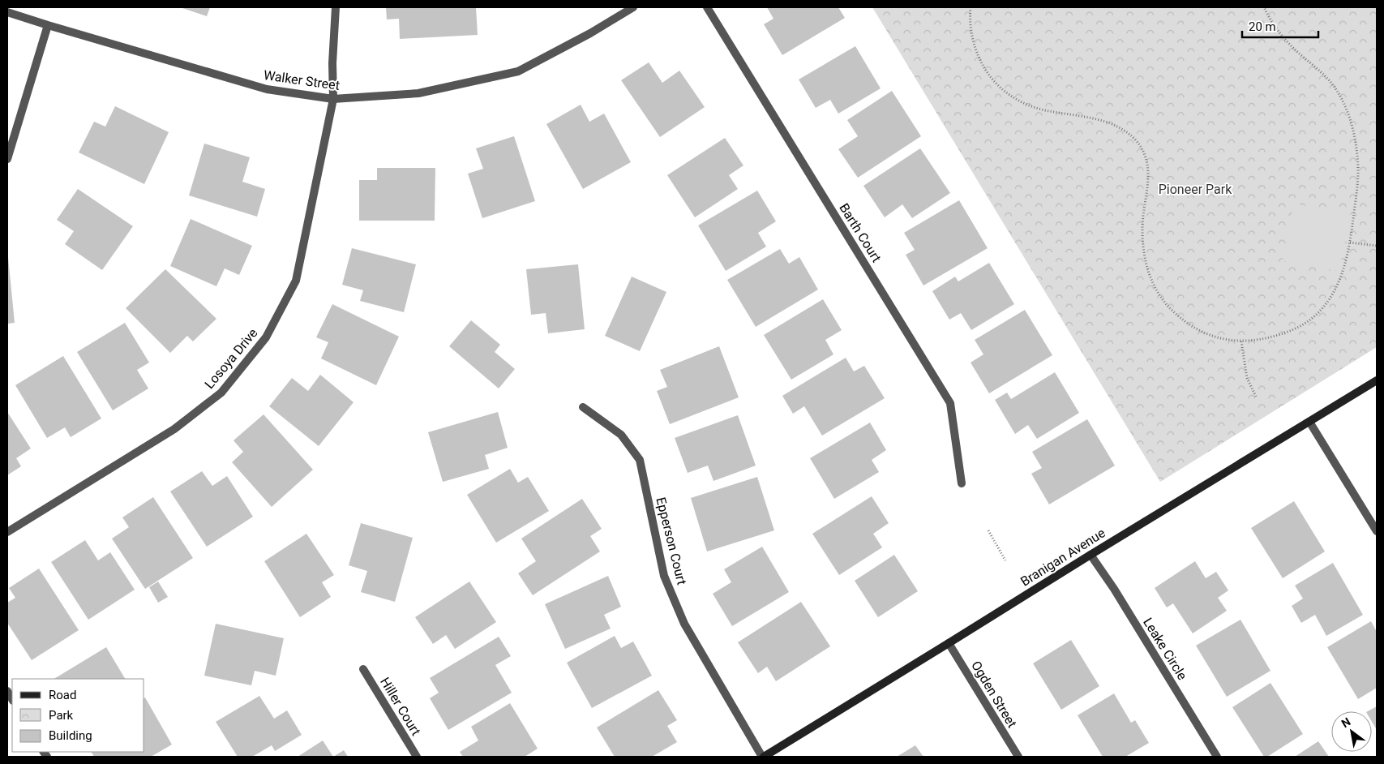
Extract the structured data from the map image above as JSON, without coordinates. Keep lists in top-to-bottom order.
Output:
{
  "streets": {
    "street": [
      "Walker Street",
      "Barth Court",
      "Losoya Drive",
      "Epperson Court",
      "Branigan Avenue",
      "Leake Circle",
      "Ogden Street",
      "Hiller Court"
    ]
  },
  "crossings": [
    ["Walker Street", "Losoya Drive"],
    ["Epperson Court", "Branigan Avenue"],
    ["Branigan Avenue", "Leake Circle"],
    ["Branigan Avenue", "Ogden Street"]
  ],
  "parks": ["Pioneer Park"],
  "legend": ["Road", "Park", "Building"],
  "scale_bar": "20 m",
  "north": "top left"
}
